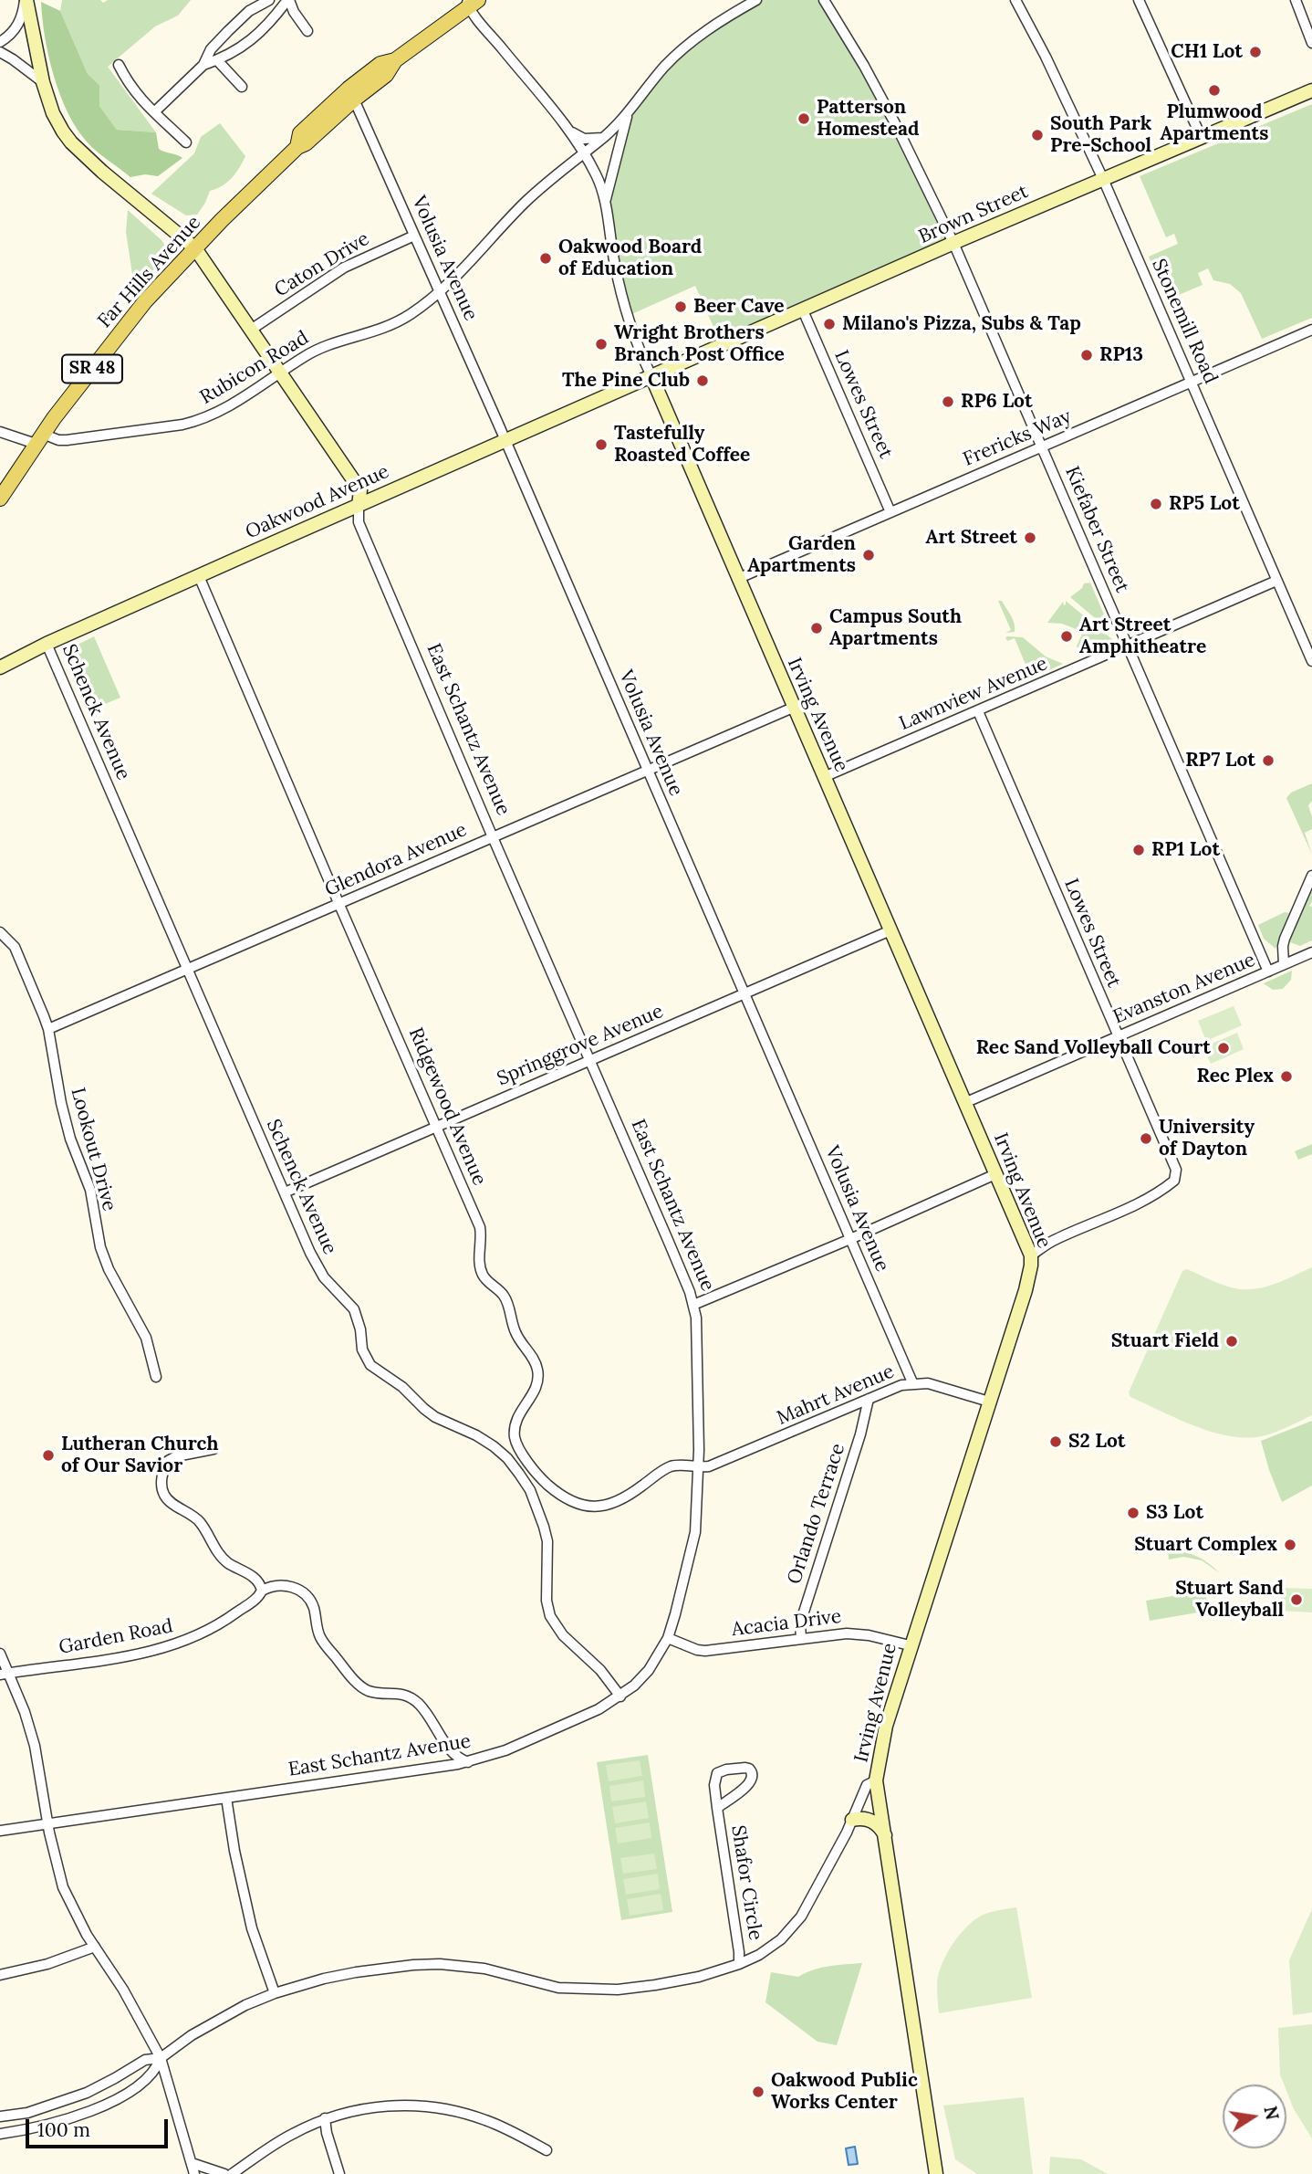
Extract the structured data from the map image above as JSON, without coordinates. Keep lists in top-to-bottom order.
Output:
{
  "streets": {
    "main road": ["Far Hills Avenue", "SR 48"],
    "street": [
      "Brown Street",
      "Volusia Avenue",
      "Caton Drive",
      "Stonemill Road",
      "Rubicon Road",
      "Lowes Street",
      "Frericks Way",
      "Oakwood Avenue",
      "Kiefaber Street",
      "Lawnview Avenue",
      "Schenck Avenue",
      "Irving Avenue",
      "East Schantz Avenue",
      "Glendora Avenue",
      "Evanston Avenue",
      "Springgrove Avenue",
      "Ridgewood Avenue",
      "Lookout Drive",
      "Mahrt Avenue",
      "Orlando Terrace",
      "Acacia Drive",
      "Garden Road",
      "Shafor Circle"
    ]
  },
  "crossings": [
    ["Brown Street", "Stonemill Road"],
    ["Brown Street", "Lowes Street"],
    ["Brown Street", "Oakwood Avenue"],
    ["Brown Street", "Kiefaber Street"],
    ["Brown Street", "Irving Avenue"],
    ["Volusia Avenue", "Caton Drive"],
    ["Volusia Avenue", "Far Hills Avenue"],
    ["Volusia Avenue", "Rubicon Road"],
    ["Volusia Avenue", "Oakwood Avenue"],
    ["Volusia Avenue", "Glendora Avenue"],
    ["Volusia Avenue", "Springgrove Avenue"],
    ["Volusia Avenue", "Mahrt Avenue"],
    ["Caton Drive", "East Schantz Avenue"],
    ["Far Hills Avenue", "Rubicon Road"],
    ["Far Hills Avenue", "East Schantz Avenue"],
    ["Stonemill Road", "Frericks Way"],
    ["Stonemill Road", "Lawnview Avenue"],
    ["Rubicon Road", "East Schantz Avenue"],
    ["Lowes Street", "Frericks Way"],
    ["Lowes Street", "Lawnview Avenue"],
    ["Lowes Street", "Irving Avenue"],
    ["Lowes Street", "Evanston Avenue"],
    ["Frericks Way", "Kiefaber Street"],
    ["Frericks Way", "Irving Avenue"],
    ["Oakwood Avenue", "Schenck Avenue"],
    ["Oakwood Avenue", "Irving Avenue"],
    ["Oakwood Avenue", "East Schantz Avenue"],
    ["Oakwood Avenue", "Ridgewood Avenue"],
    ["Kiefaber Street", "Lawnview Avenue"],
    ["Kiefaber Street", "Evanston Avenue"],
    ["Lawnview Avenue", "Irving Avenue"],
    ["Schenck Avenue", "East Schantz Avenue"],
    ["Schenck Avenue", "Glendora Avenue"],
    ["Schenck Avenue", "Springgrove Avenue"],
    ["Schenck Avenue", "Ridgewood Avenue"],
    ["Irving Avenue", "Glendora Avenue"],
    ["Irving Avenue", "Evanston Avenue"],
    ["Irving Avenue", "Springgrove Avenue"],
    ["Irving Avenue", "Mahrt Avenue"],
    ["Irving Avenue", "Acacia Drive"],
    ["East Schantz Avenue", "Glendora Avenue"],
    ["East Schantz Avenue", "Springgrove Avenue"],
    ["East Schantz Avenue", "Mahrt Avenue"],
    ["East Schantz Avenue", "Acacia Drive"],
    ["Glendora Avenue", "Ridgewood Avenue"],
    ["Glendora Avenue", "Lookout Drive"],
    ["Springgrove Avenue", "Ridgewood Avenue"],
    ["Mahrt Avenue", "Orlando Terrace"],
    ["Orlando Terrace", "Acacia Drive"]
  ],
  "places": [
    "CH1 Lot",
    "Plumwood Apartments",
    "Patterson Homestead",
    "South Park Pre-School",
    "Oakwood Board of Education",
    "Beer Cave",
    "Milano's Pizza, Subs & Tap",
    "Wright Brothers Branch Post Office",
    "RP13",
    "The Pine Club",
    "RP6 Lot",
    "Tastefully Roasted Coffee",
    "RP5 Lot",
    "Art Street",
    "Garden Apartments",
    "Campus South Apartments",
    "Art Street Amphitheatre",
    "RP7 Lot",
    "RP1 Lot",
    "Rec Sand Volleyball Court",
    "Rec Plex",
    "University of Dayton",
    "Stuart Field",
    "S2 Lot",
    "Lutheran Church of Our Savior",
    "S3 Lot",
    "Stuart Complex",
    "Stuart Sand Volleyball",
    "Oakwood Public Works Center"
  ],
  "scale_bar": "100 m",
  "north": "right"
}
